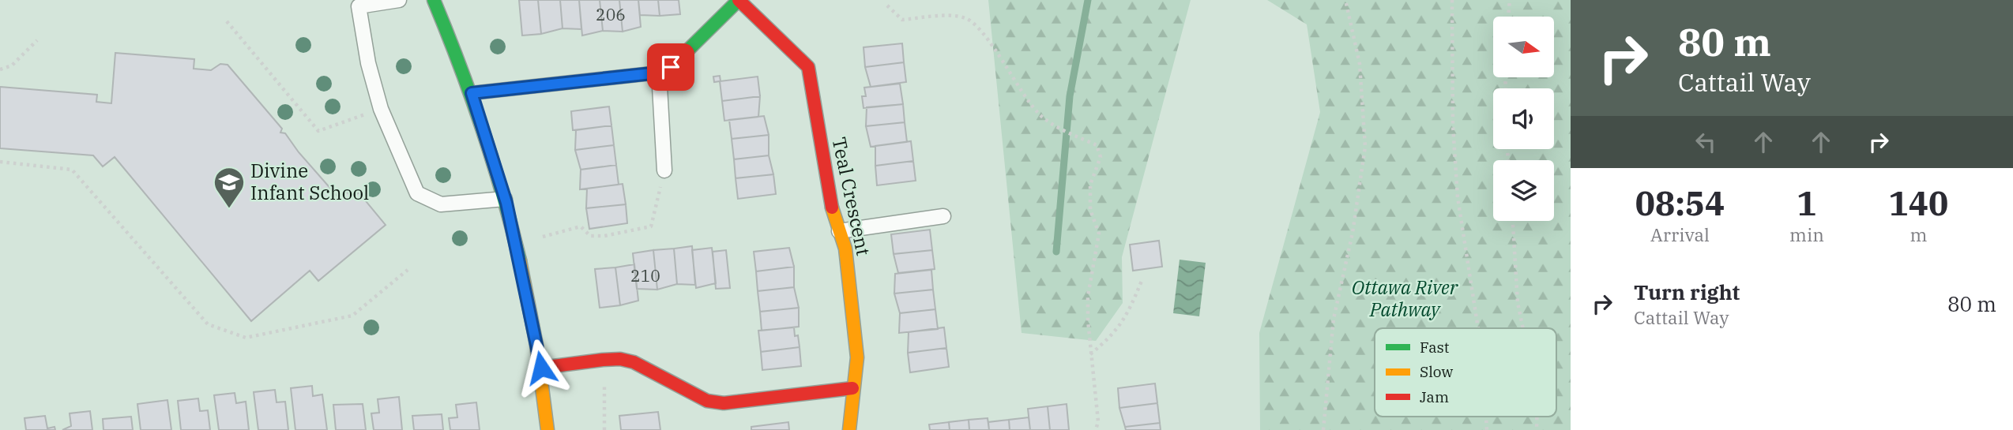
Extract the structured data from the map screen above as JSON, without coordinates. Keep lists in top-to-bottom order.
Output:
{
  "streets": {
    "street": ["Teal Crescent"]
  },
  "parks": ["Ottawa River Pathway"],
  "places": {
    "school or university": ["Divine Infant School"]
  },
  "house_numbers": ["206", "210"],
  "legend": ["Fast", "Slow", "Jam"],
  "north": "right",
  "page": {
    "turn": ["80 m", "Cattail Way"],
    "eta": [
      "08:54",
      "Arrival",
      "1",
      "min",
      "140",
      "m"
    ],
    "list": [
      {
        "name": "Turn right",
        "note": "Cattail Way",
        "value": "80 m"
      }
    ]
  }
}
